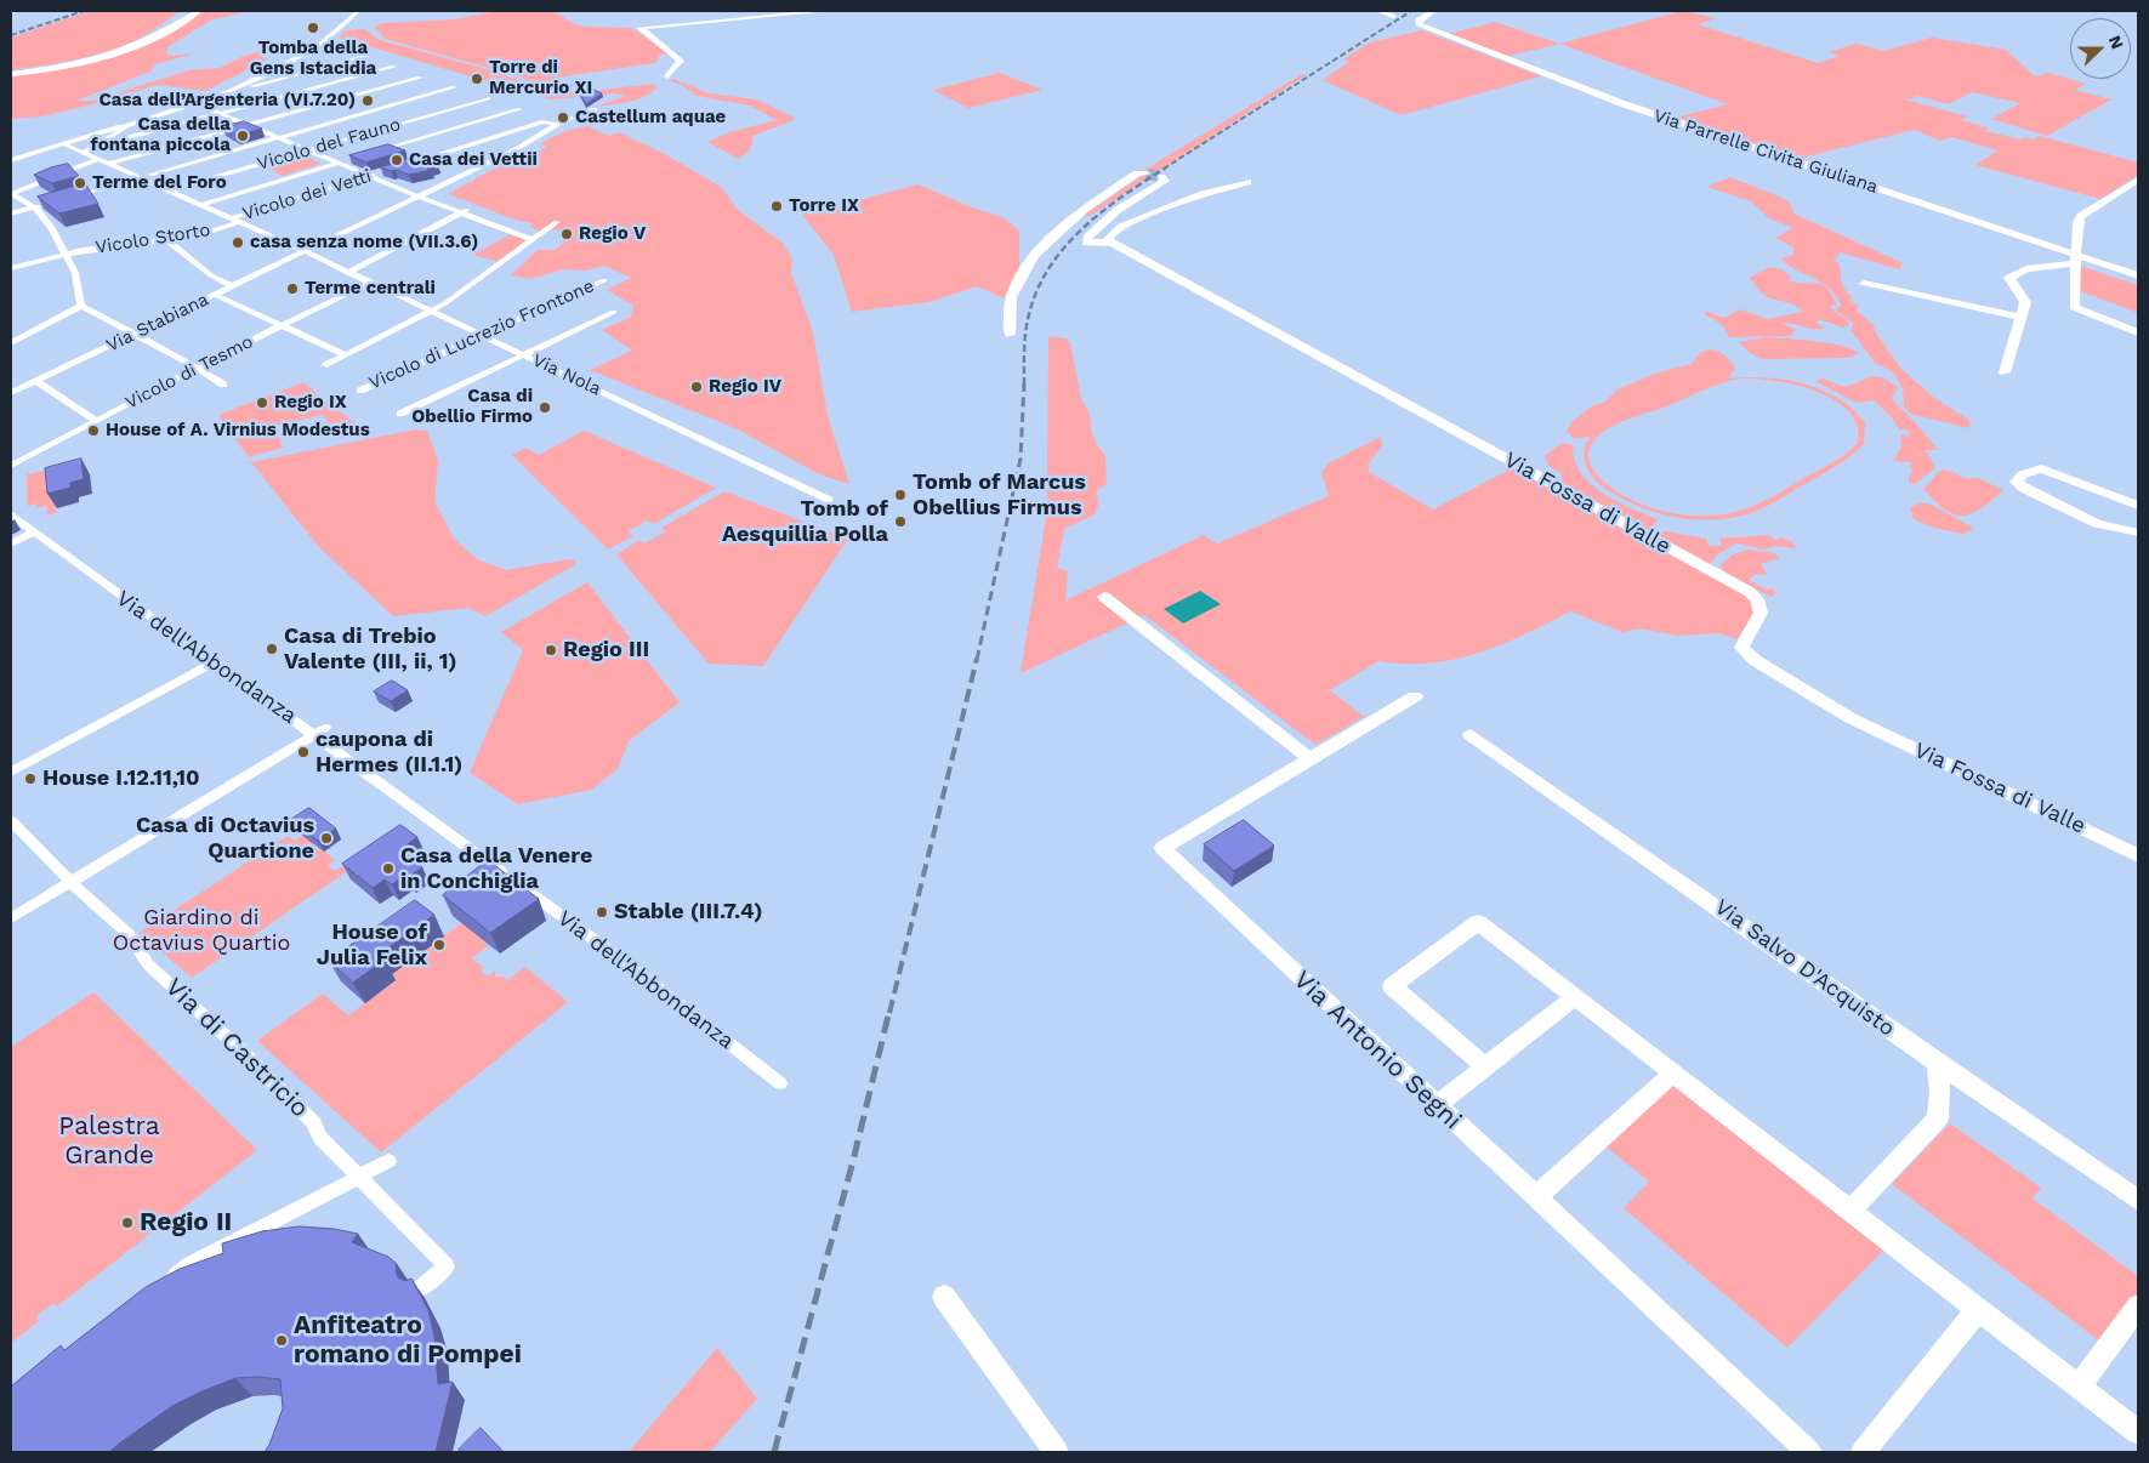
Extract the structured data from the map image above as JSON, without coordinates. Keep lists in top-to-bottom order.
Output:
{
  "streets": {
    "street": [
      "Vicolo del Fauno",
      "Via Parrelle Civita Giuliana",
      "Vicolo dei Vetti",
      "Vicolo Storto",
      "Via Stabiana",
      "Vicolo di Lucrezio Frontone",
      "Vicolo di Tesmo",
      "Via Nola",
      "Via Fossa di Valle",
      "Via dell'Abbondanza",
      "Via Salvo D'Acquisto",
      "Via di Castricio",
      "Via Antonio Segni"
    ]
  },
  "crossings": [
    ["Vicolo del Fauno", "Via Nola"],
    ["Vicolo dei Vetti", "Via Nola"],
    ["Vicolo Storto", "Via Nola"],
    ["Via Stabiana", "Via Nola"],
    ["Vicolo di Lucrezio Frontone", "Via Nola"],
    ["Vicolo di Tesmo", "Via Nola"]
  ],
  "parks": ["Giardino di Octavius Quartio", "Palestra Grande"],
  "places": [
    "Tomba della Gens Istacidia",
    "Torre di Mercurio XI",
    "Casa dell’Argenteria (VI.7.20)",
    "Castellum aquae",
    "Casa della fontana piccola",
    "Casa dei Vettii",
    "Terme del Foro",
    "Torre IX",
    "Regio V",
    "casa senza nome (VII.3.6)",
    "Terme centrali",
    "Regio IV",
    "Regio IX",
    "Casa di Obellio Firmo",
    "House of A. Virnius Modestus",
    "Tomb of Marcus Obellius Firmus",
    "Tomb of Aesquillia Polla",
    "Casa di Trebio Valente (III, ii, 1)",
    "Regio III",
    "caupona di Hermes (II.1.1)",
    "House I.12.11,10",
    "Casa di Octavius Quartione",
    "Casa della Venere in Conchiglia",
    "Stable (III.7.4)",
    "House of Julia Felix",
    "Regio II",
    "Anfiteatro romano di Pompei"
  ],
  "north": "right"
}
